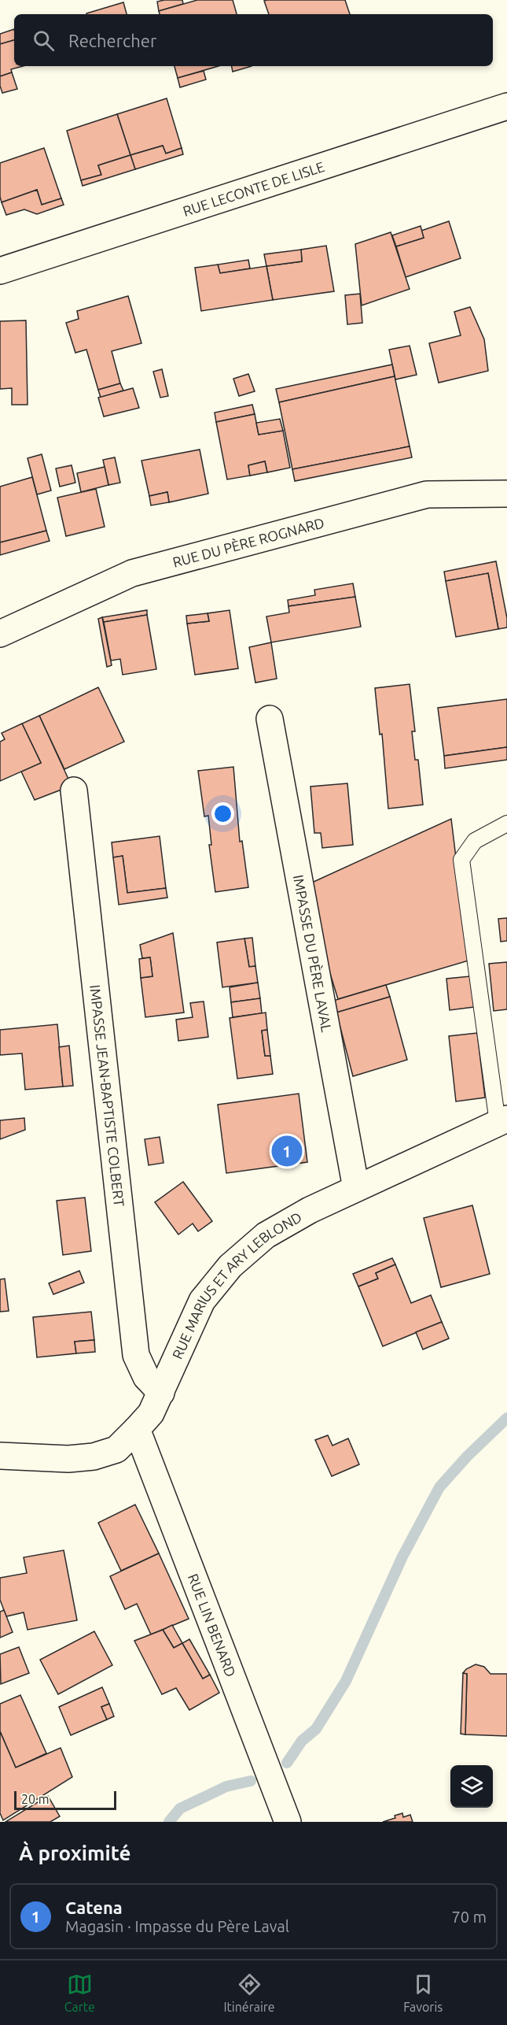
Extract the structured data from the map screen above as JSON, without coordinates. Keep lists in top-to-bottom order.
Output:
{
  "streets": {
    "street": [
      "RUE LECONTE DE LISLE",
      "RUE DU PÈRE ROGNARD",
      "IMPASSE DU PÈRE LAVAL",
      "IMPASSE JEAN-BAPTISTE COLBERT",
      "RUE MARIUS ET ARY LEBLOND",
      "RUE LIN BENARD"
    ]
  },
  "crossings": [
    ["IMPASSE DU PÈRE LAVAL", "RUE MARIUS ET ARY LEBLOND"],
    ["IMPASSE JEAN-BAPTISTE COLBERT", "RUE MARIUS ET ARY LEBLOND"],
    ["RUE MARIUS ET ARY LEBLOND", "RUE LIN BENARD"]
  ],
  "scale_bar": "20 m",
  "page": {
    "search": "Rechercher",
    "pins": "1",
    "scale": "20 m",
    "heading": "À proximité",
    "list": [
      {
        "mark": "1",
        "name": "Catena",
        "note": "Magasin · Impasse du Père Laval",
        "value": "70 m"
      }
    ],
    "nav": ["Carte", "Itinéraire", "Favoris"]
  }
}
